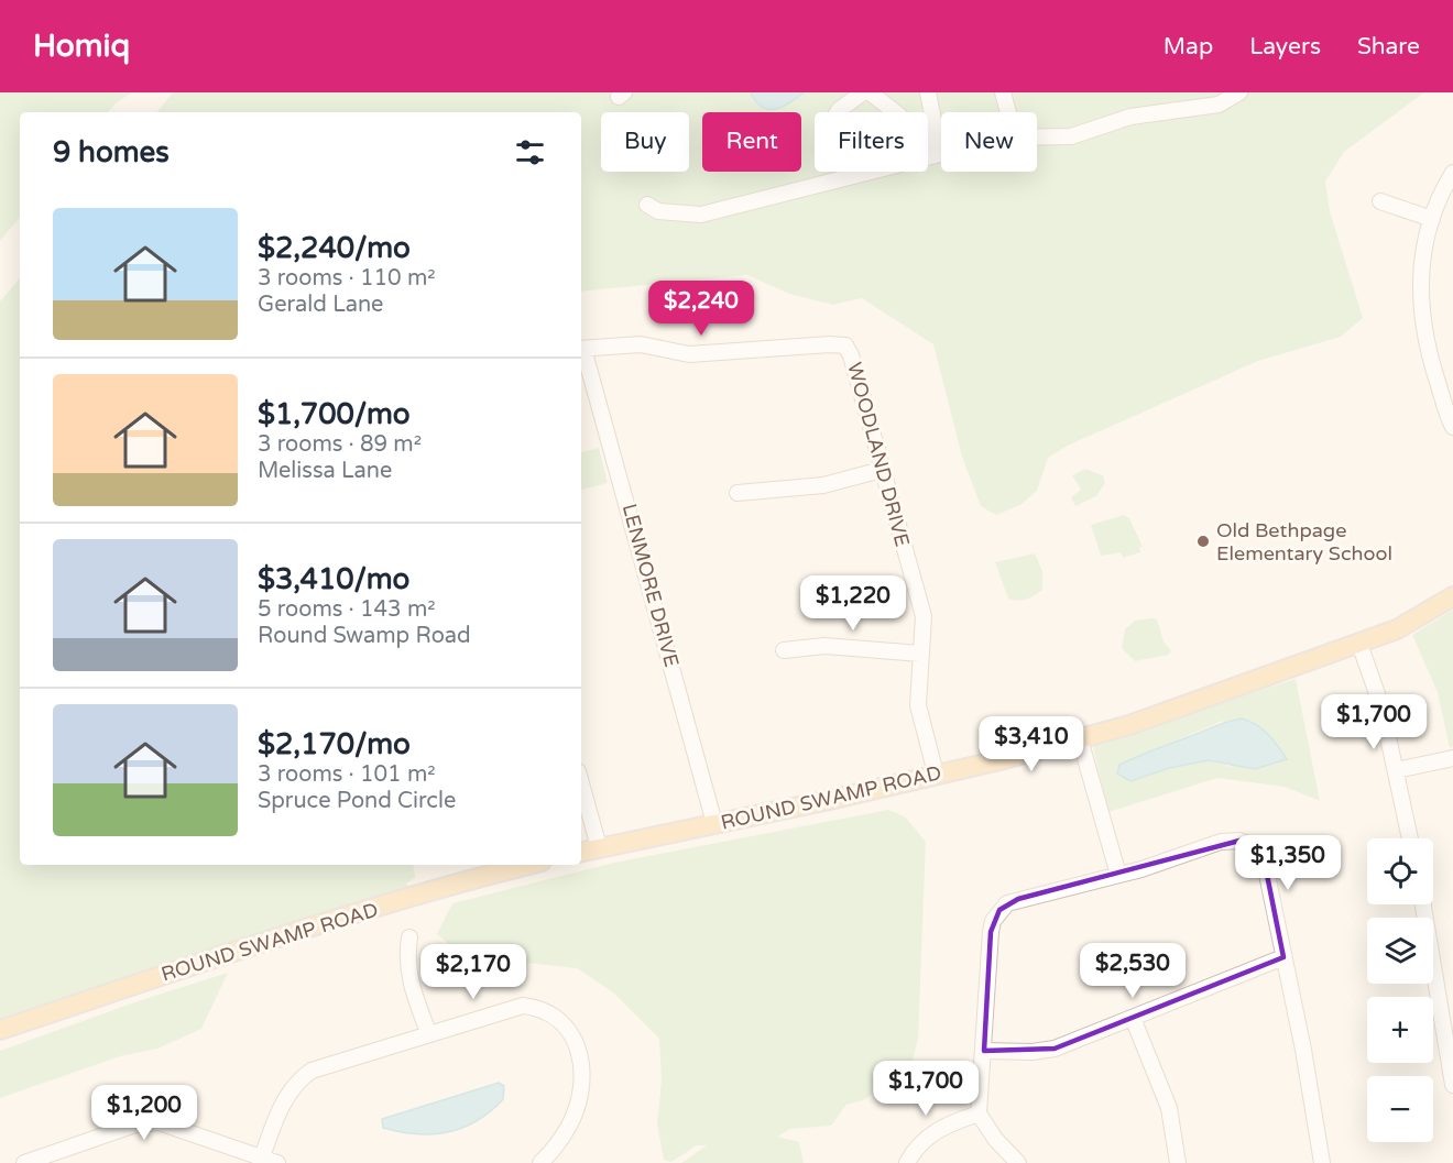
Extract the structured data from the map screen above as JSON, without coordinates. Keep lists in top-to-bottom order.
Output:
{
  "streets": {
    "main road": ["ROUND SWAMP ROAD"],
    "street": ["WOODLAND DRIVE", "LENMORE DRIVE"]
  },
  "crossings": [
    ["WOODLAND DRIVE", "LENMORE DRIVE"],
    ["WOODLAND DRIVE", "ROUND SWAMP ROAD"],
    ["LENMORE DRIVE", "ROUND SWAMP ROAD"]
  ],
  "places": ["Old Bethpage Elementary School"],
  "page": {
    "header": "Homiq",
    "nav": ["Map", "Layers", "Share"],
    "chip": [
      "Buy",
      "Rent",
      "Filters",
      "New"
    ],
    "heading": "9 homes",
    "list": [
      {
        "name": "$2,240/mo",
        "note": "3 rooms · 110 m² · Gerald Lane"
      },
      {
        "name": "$1,700/mo",
        "note": "3 rooms · 89 m² · Melissa Lane"
      },
      {
        "name": "$3,410/mo",
        "note": "5 rooms · 143 m² · Round Swamp Road"
      },
      {
        "name": "$2,170/mo",
        "note": "3 rooms · 101 m² · Spruce Pond Circle"
      }
    ],
    "price": [
      "$2,240",
      "$1,220",
      "$1,700",
      "$3,410",
      "$1,350",
      "$2,530",
      "$2,170",
      "$1,700",
      "$1,200"
    ],
    "map_buttons": ["+", "−"]
  }
}
